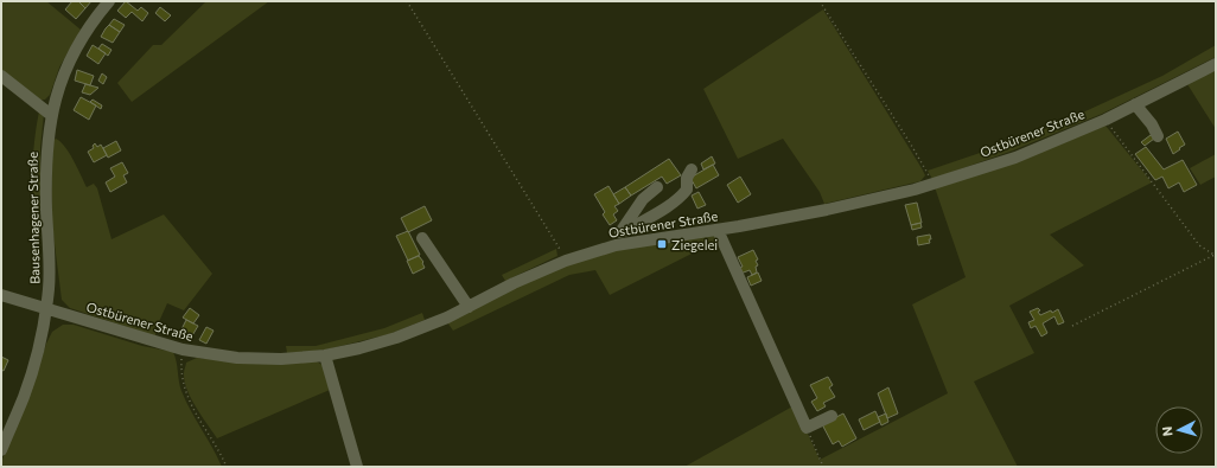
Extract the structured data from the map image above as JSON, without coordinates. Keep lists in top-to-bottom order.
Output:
{
  "streets": {
    "street": ["Ostbürener Straße", "Bausenhagener Straße"]
  },
  "crossings": [
    ["Ostbürener Straße", "Bausenhagener Straße"]
  ],
  "places": {
    "transit": ["Ziegelei"]
  },
  "north": "left"
}
